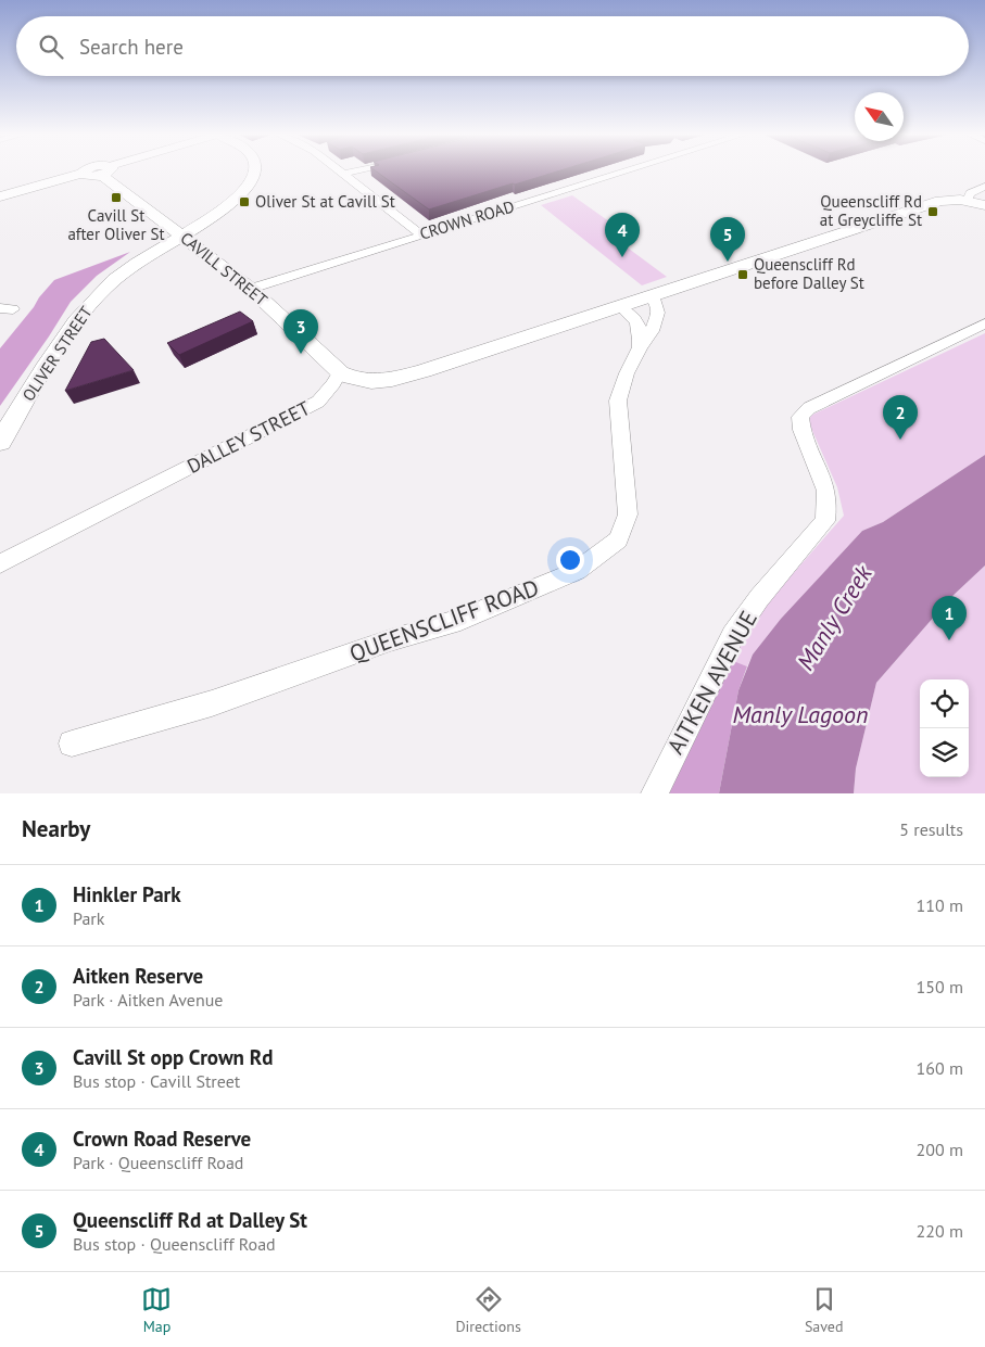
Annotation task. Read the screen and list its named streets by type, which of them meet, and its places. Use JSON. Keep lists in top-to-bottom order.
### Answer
{
  "streets": {
    "main road": ["CAVILL STREET", "OLIVER STREET"],
    "street": [
      "CROWN ROAD",
      "DALLEY STREET",
      "QUEENSCLIFF ROAD",
      "AITKEN AVENUE"
    ]
  },
  "crossings": [
    ["CROWN ROAD", "CAVILL STREET"],
    ["CAVILL STREET", "OLIVER STREET"],
    ["CAVILL STREET", "DALLEY STREET"]
  ],
  "water": ["Manly Creek", "Manly Lagoon"],
  "places": {
    "transit": [
      "Cavill St after Oliver St",
      "Oliver St at Cavill St",
      "Queenscliff Rd at Greycliffe St",
      "Queenscliff Rd before Dalley St"
    ]
  },
  "north": "top left",
  "page": {
    "search": "Search here",
    "pins": [
      "4",
      "5",
      "3",
      "2",
      "1"
    ],
    "heading": ["Nearby", "5 results"],
    "list": [
      {
        "mark": "1",
        "name": "Hinkler Park",
        "note": "Park",
        "value": "110 m"
      },
      {
        "mark": "2",
        "name": "Aitken Reserve",
        "note": "Park · Aitken Avenue",
        "value": "150 m"
      },
      {
        "mark": "3",
        "name": "Cavill St opp Crown Rd",
        "note": "Bus stop · Cavill Street",
        "value": "160 m"
      },
      {
        "mark": "4",
        "name": "Crown Road Reserve",
        "note": "Park · Queenscliff Road",
        "value": "200 m"
      },
      {
        "mark": "5",
        "name": "Queenscliff Rd at Dalley St",
        "note": "Bus stop · Queenscliff Road",
        "value": "220 m"
      }
    ],
    "nav": ["Map", "Directions", "Saved"]
  }
}
